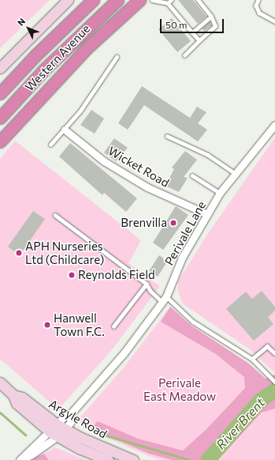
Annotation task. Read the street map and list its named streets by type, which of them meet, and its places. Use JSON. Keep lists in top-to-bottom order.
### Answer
{
  "streets": {
    "highway": ["Western Avenue"],
    "main road": ["Argyle Road"],
    "street": ["Wicket Road", "Perivale Lane"]
  },
  "crossings": [
    ["Wicket Road", "Perivale Lane"],
    ["Perivale Lane", "Argyle Road"]
  ],
  "water": ["River Brent"],
  "parks": ["Perivale East Meadow"],
  "places": [
    "Brenvilla",
    "APH Nurseries Ltd (Childcare)",
    "Reynolds Field",
    "Hanwell Town F.C."
  ],
  "scale_bar": "50 m",
  "north": "top left"
}
